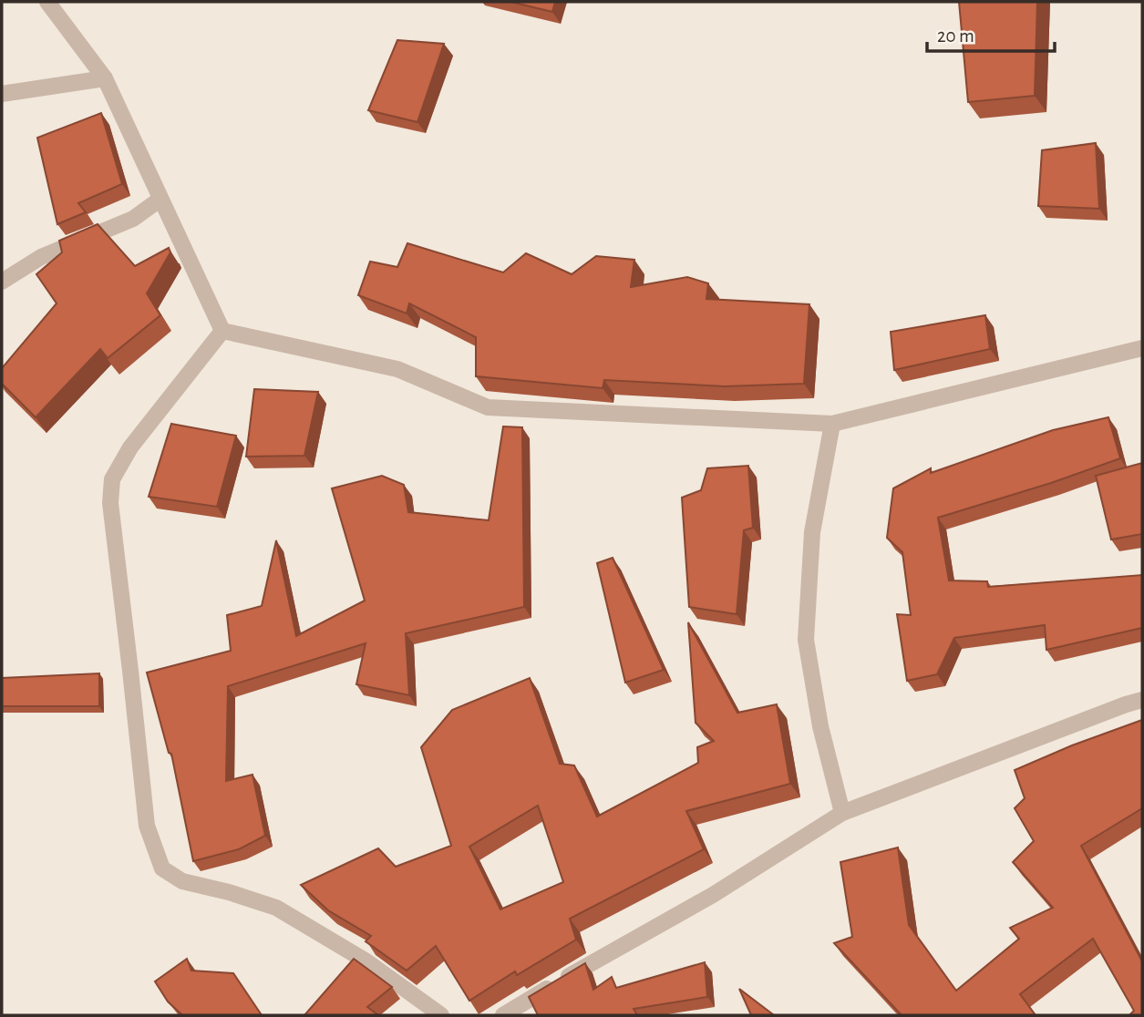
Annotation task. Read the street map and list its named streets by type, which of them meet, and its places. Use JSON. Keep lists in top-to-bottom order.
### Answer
{
  "scale_bar": "20 m"
}
